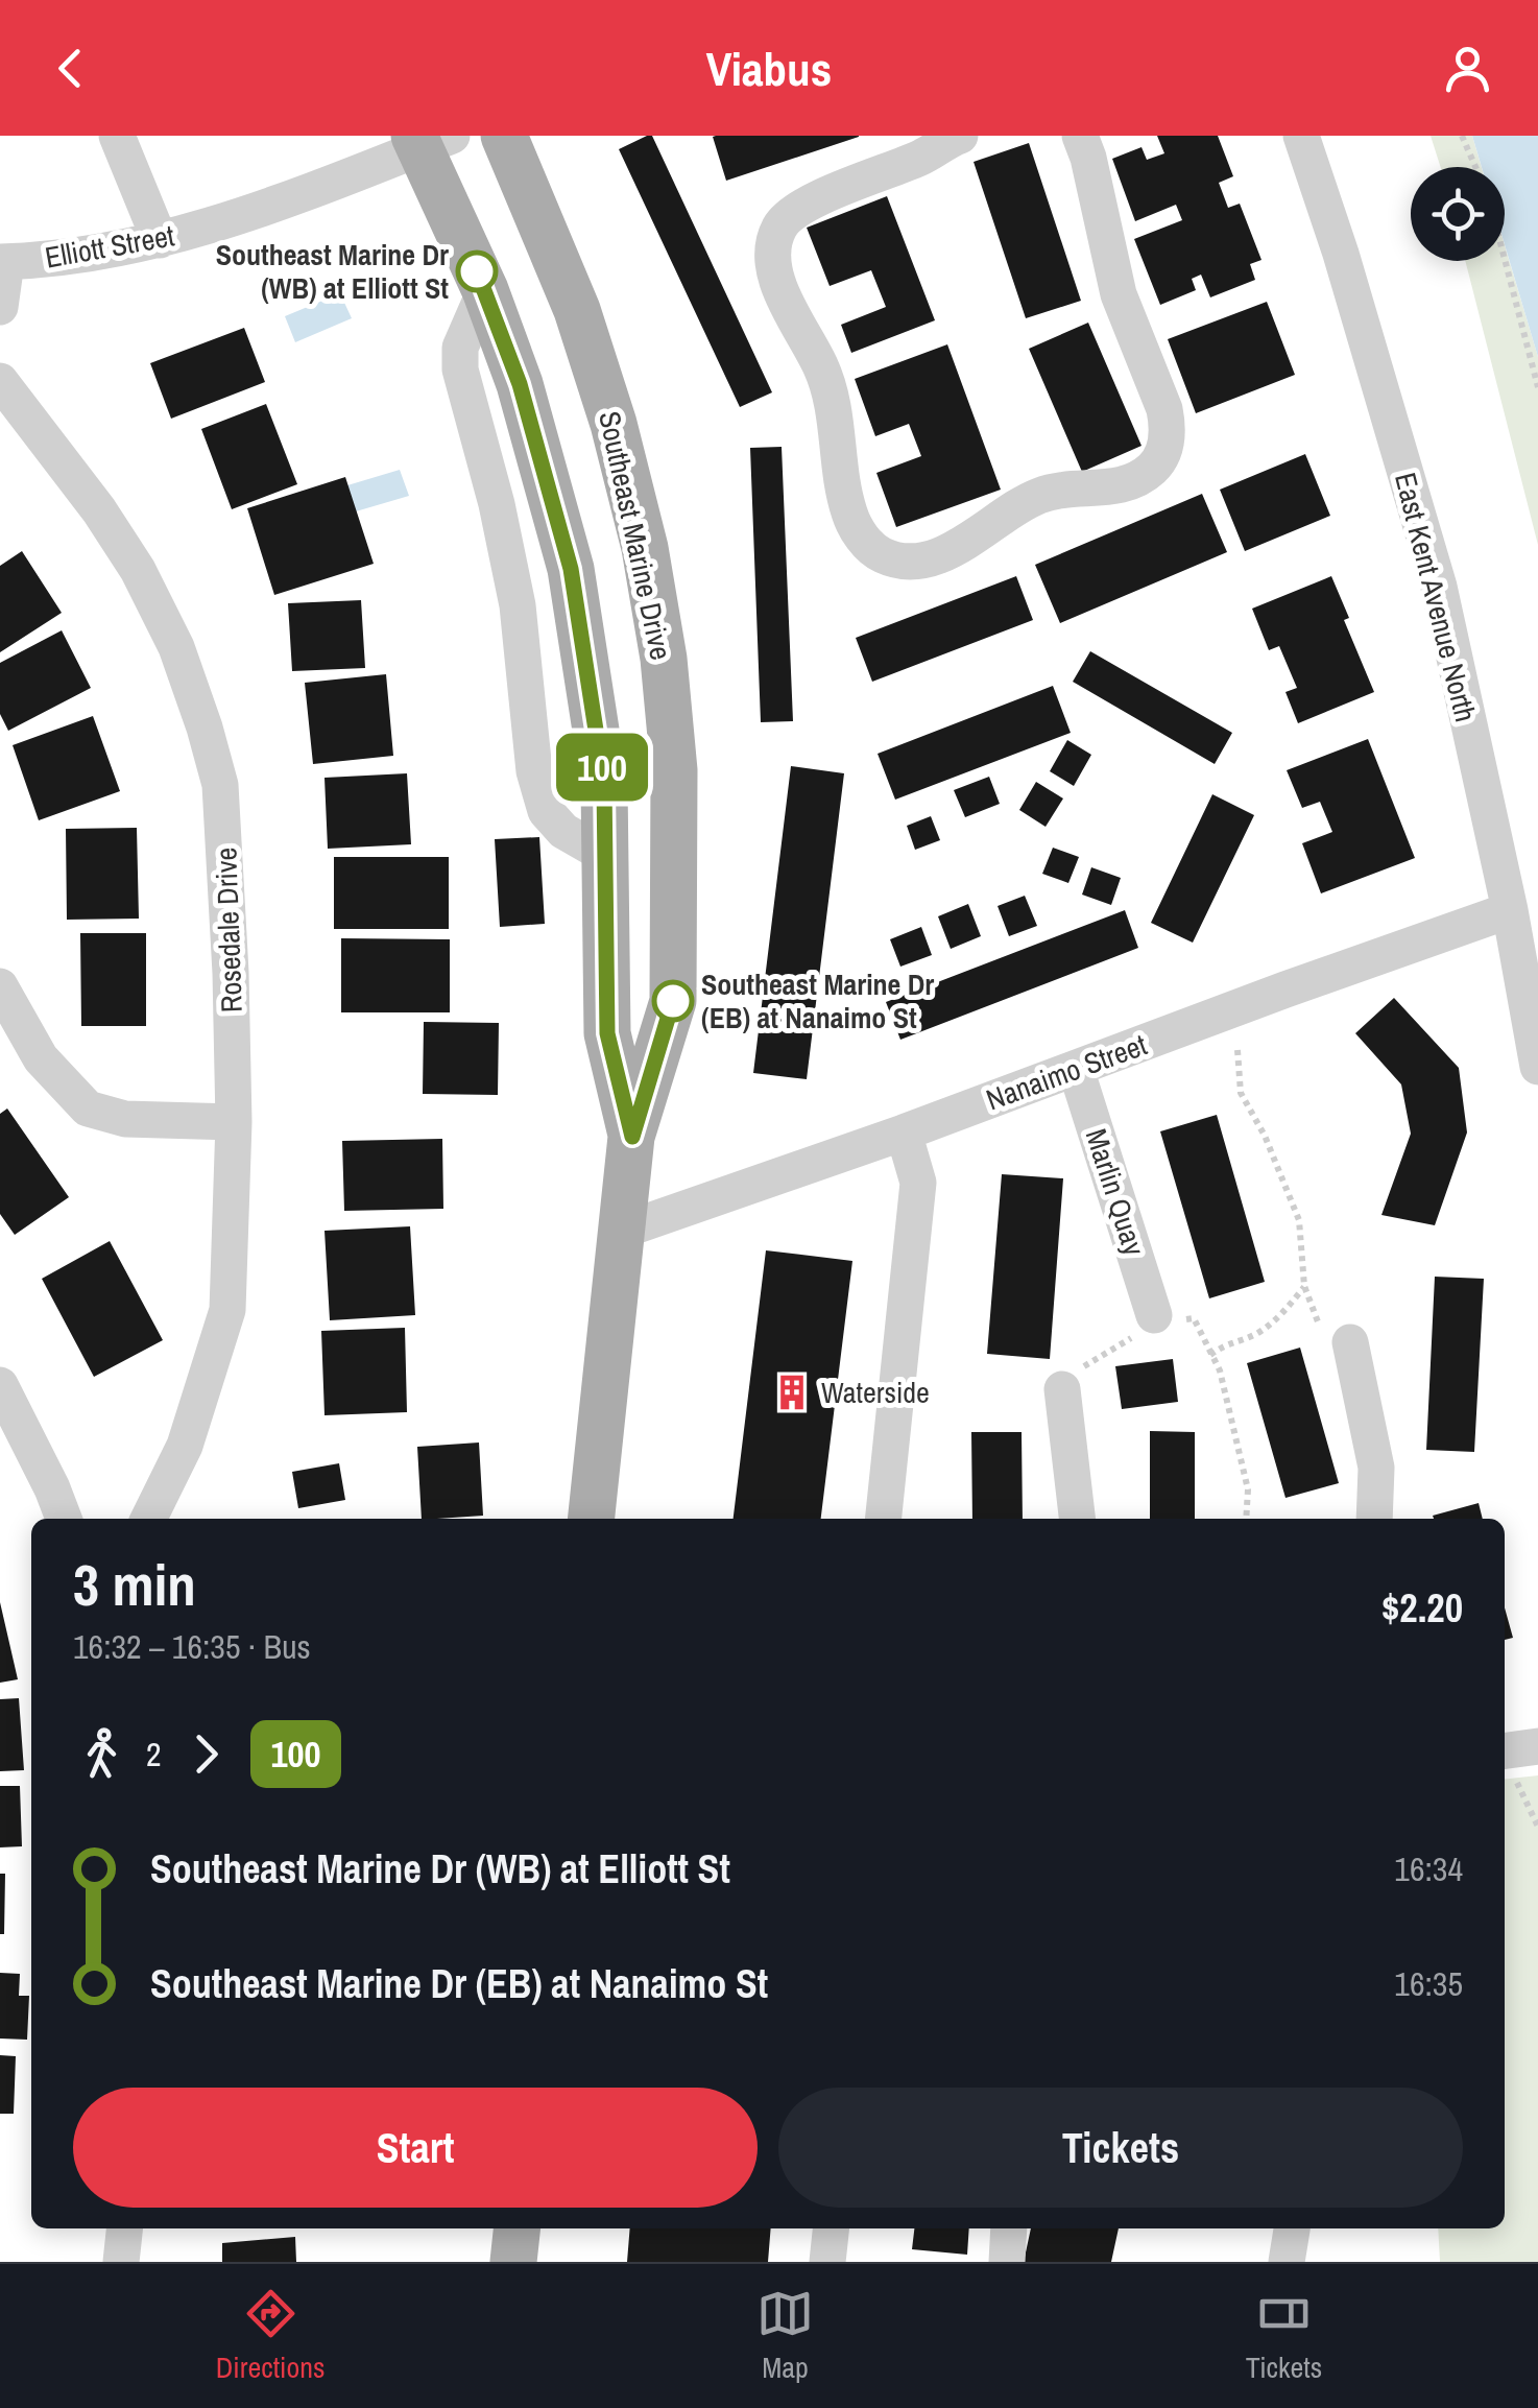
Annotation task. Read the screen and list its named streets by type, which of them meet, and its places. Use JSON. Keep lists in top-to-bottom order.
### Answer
{
  "streets": {
    "main road": ["Southeast Marine Drive"],
    "street": [
      "Elliott Street",
      "East Kent Avenue North",
      "Rosedale Drive",
      "Nanaimo Street",
      "Marlin Quay"
    ]
  },
  "crossings": [
    ["Elliott Street", "Southeast Marine Drive"],
    ["Southeast Marine Drive", "Nanaimo Street"],
    ["East Kent Avenue North", "Nanaimo Street"],
    ["Nanaimo Street", "Marlin Quay"]
  ],
  "places": {
    "other": ["Southeast Marine Dr (WB) at Elliott St", "Southeast Marine Dr (EB) at Nanaimo St"],
    "building": ["Waterside"]
  },
  "lines": ["bus line 100"],
  "page": {
    "header": "Viabus",
    "on_map": "100",
    "heading": ["3 min", "16:32 – 16:35 · Bus", "$2.20"],
    "legs": ["2", "100"],
    "list": [
      {
        "name": "Southeast Marine Dr (WB) at Elliott St",
        "value": "16:34"
      },
      {
        "name": "Southeast Marine Dr (EB) at Nanaimo St",
        "value": "16:35"
      }
    ],
    "buttons": ["Start", "Tickets"],
    "tabs": ["Directions", "Map", "Tickets"]
  }
}
